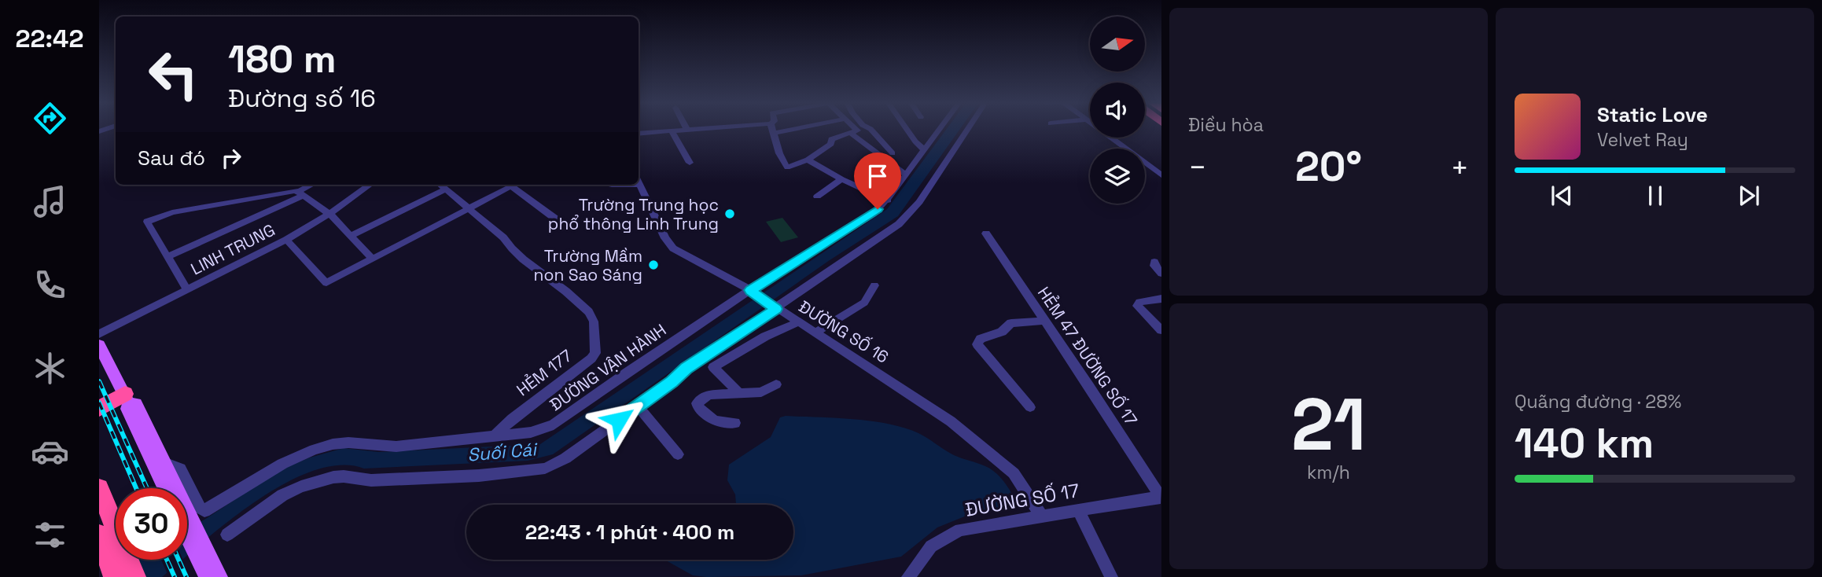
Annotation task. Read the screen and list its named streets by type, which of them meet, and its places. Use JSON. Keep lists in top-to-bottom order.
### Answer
{
  "streets": {
    "street": [
      "LINH TRUNG",
      "ĐƯỜNG SỐ 16",
      "HẺM 47 ĐƯỜNG SỐ 17",
      "ĐƯỜNG VẬN HÀNH",
      "HẺM 177",
      "ĐƯỜNG SỐ 17"
    ]
  },
  "crossings": [
    ["ĐƯỜNG SỐ 16", "ĐƯỜNG VẬN HÀNH"],
    ["ĐƯỜNG SỐ 16", "ĐƯỜNG SỐ 17"],
    ["HẺM 47 ĐƯỜNG SỐ 17", "ĐƯỜNG SỐ 17"],
    ["ĐƯỜNG VẬN HÀNH", "HẺM 177"]
  ],
  "water": ["Suối Cái"],
  "places": ["Trường Trung học phổ thông Linh Trung", "Trường Mầm non Sao Sáng"],
  "north": "right",
  "page": {
    "tabs": "22:42",
    "tile": [
      "Điều hòa",
      ["21", "km/h"],
      ["Quãng đường · 28%", "140 km"]
    ],
    "turn": ["180 m", "Đường số 16"],
    "song": ["Static Love", "Velvet Ray"],
    "then": "Sau đó",
    "heat": ["−", "20°", "+"],
    "limit": "30",
    "trip": "22:43 · 1 phút · 400 m"
  }
}
